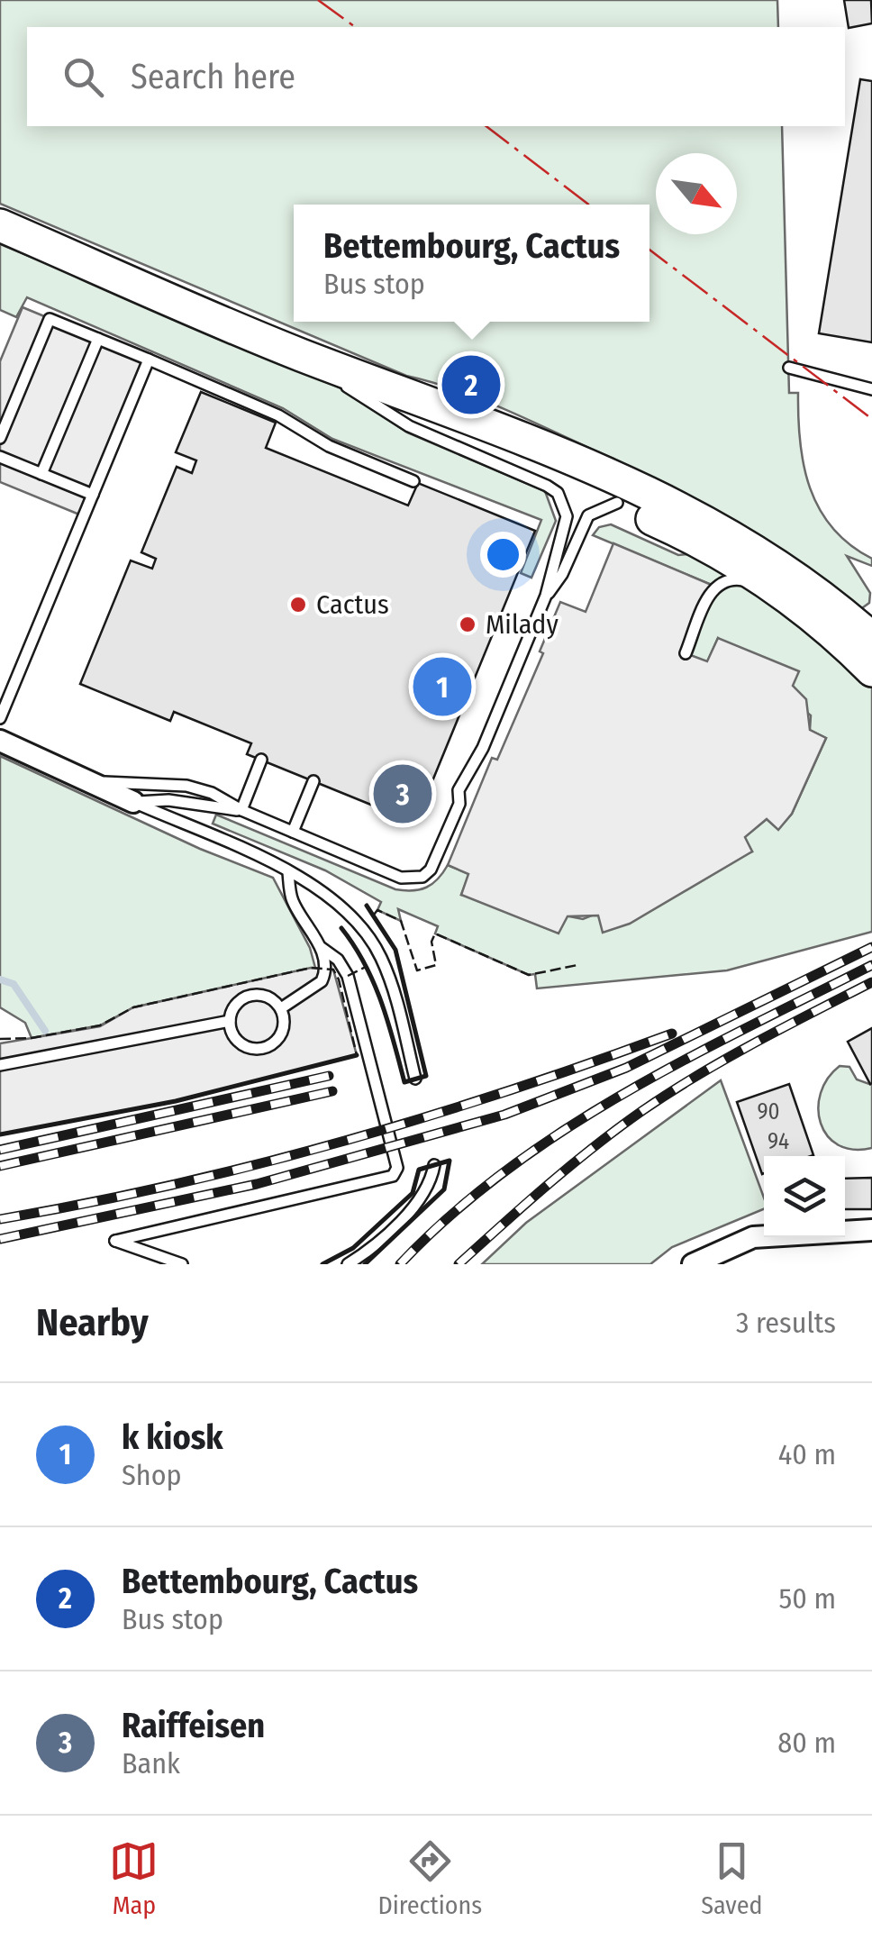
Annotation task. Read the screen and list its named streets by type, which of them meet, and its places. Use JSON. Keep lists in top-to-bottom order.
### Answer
{
  "places": ["Cactus", "Milady"],
  "house_numbers": ["90", "94"],
  "north": "bottom right",
  "page": {
    "search": "Search here",
    "popup": ["Bettembourg, Cactus", "Bus stop"],
    "pins": ["2", "1", "3"],
    "heading": ["Nearby", "3 results"],
    "list": [
      {
        "mark": "1",
        "name": "k kiosk",
        "note": "Shop",
        "value": "40 m"
      },
      {
        "mark": "2",
        "name": "Bettembourg, Cactus",
        "note": "Bus stop",
        "value": "50 m"
      },
      {
        "mark": "3",
        "name": "Raiffeisen",
        "note": "Bank",
        "value": "80 m"
      }
    ],
    "nav": ["Map", "Directions", "Saved"]
  }
}
